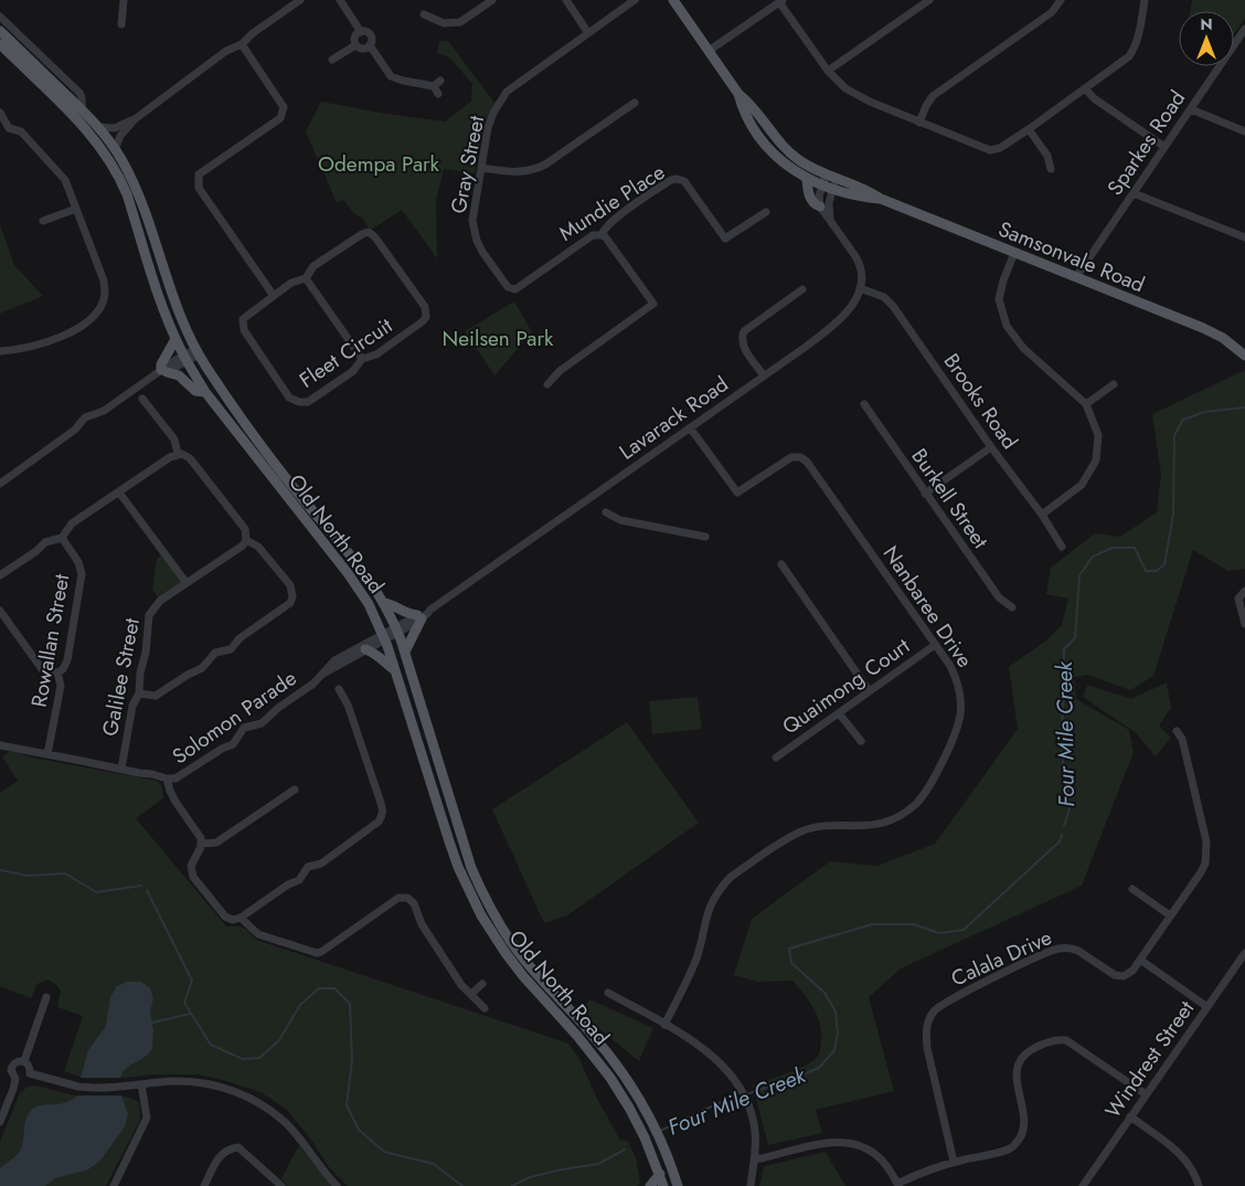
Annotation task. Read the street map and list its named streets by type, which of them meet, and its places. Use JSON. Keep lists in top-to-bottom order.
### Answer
{
  "streets": {
    "main road": ["Samsonvale Road", "Old North Road"],
    "street": [
      "Sparkes Road",
      "Gray Street",
      "Mundie Place",
      "Fleet Circuit",
      "Brooks Road",
      "Lavarack Road",
      "Burkell Street",
      "Nanbaree Drive",
      "Rowallan Street",
      "Galilee Street",
      "Quaimong Court",
      "Solomon Parade",
      "Calala Drive",
      "Windrest Street"
    ]
  },
  "crossings": [
    ["Sparkes Road", "Samsonvale Road"],
    ["Gray Street", "Mundie Place"],
    ["Brooks Road", "Lavarack Road"],
    ["Lavarack Road", "Old North Road"],
    ["Lavarack Road", "Nanbaree Drive"],
    ["Lavarack Road", "Solomon Parade"],
    ["Old North Road", "Solomon Parade"],
    ["Nanbaree Drive", "Quaimong Court"],
    ["Rowallan Street", "Solomon Parade"],
    ["Galilee Street", "Solomon Parade"]
  ],
  "water": ["Four Mile Creek"],
  "parks": ["Odempa Park", "Neilsen Park"],
  "north": "top"
}
